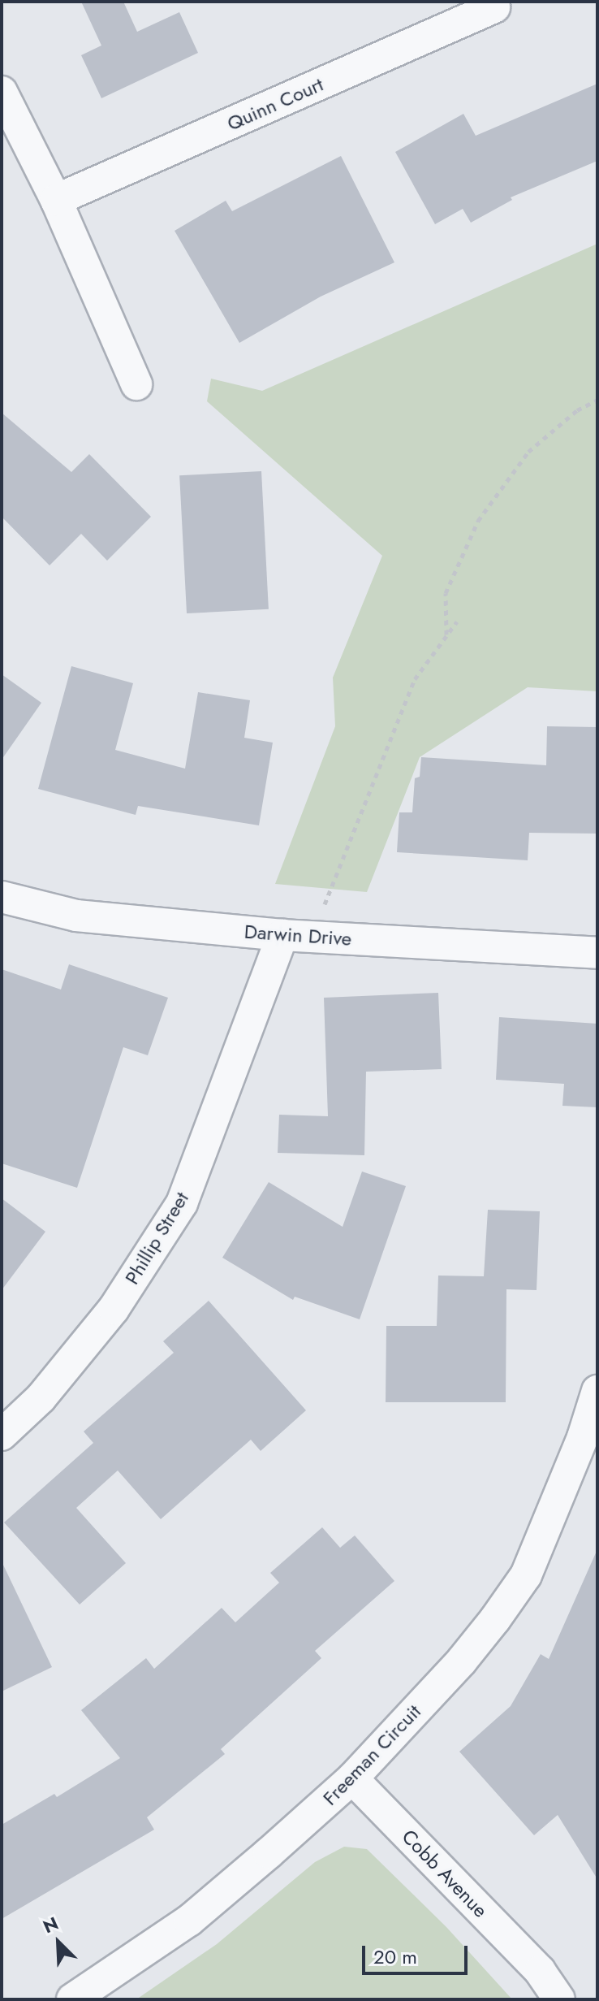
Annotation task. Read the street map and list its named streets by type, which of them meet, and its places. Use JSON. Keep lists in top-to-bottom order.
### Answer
{
  "streets": {
    "street": [
      "Quinn Court",
      "Darwin Drive",
      "Phillip Street",
      "Freeman Circuit",
      "Cobb Avenue"
    ]
  },
  "crossings": [
    ["Darwin Drive", "Phillip Street"],
    ["Freeman Circuit", "Cobb Avenue"]
  ],
  "scale_bar": "20 m",
  "north": "top left"
}
